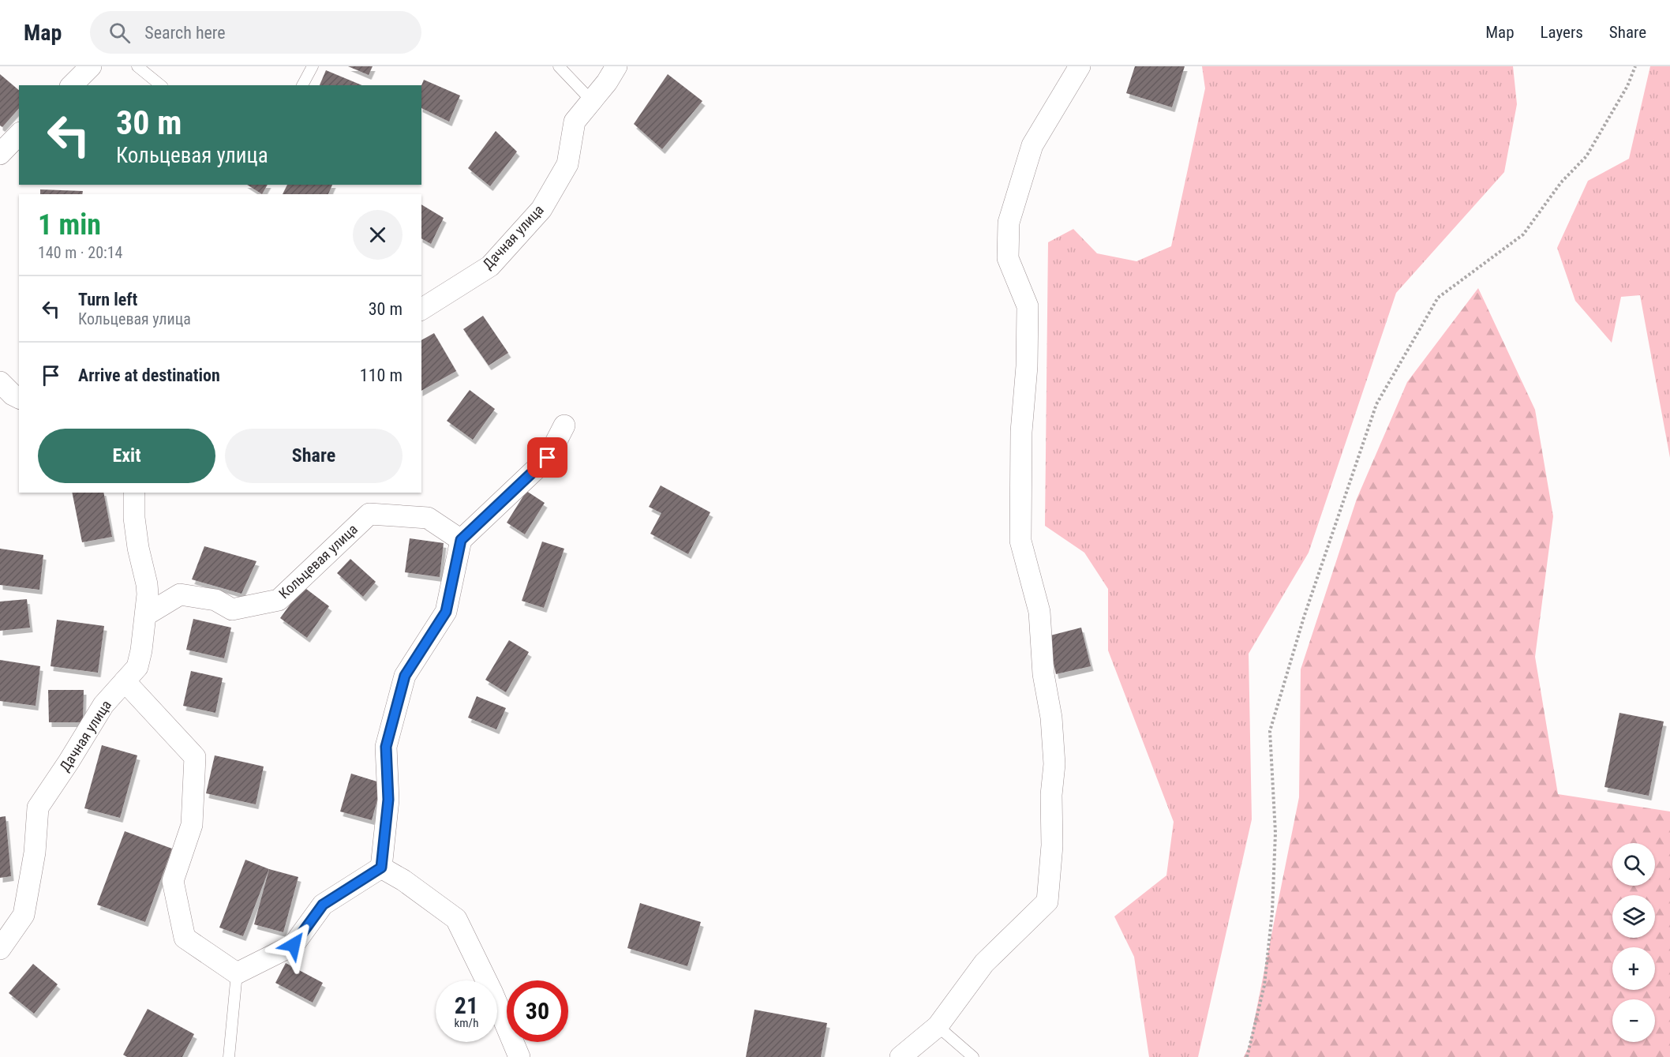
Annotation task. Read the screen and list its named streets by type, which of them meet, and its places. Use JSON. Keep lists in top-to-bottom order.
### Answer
{
  "streets": {
    "street": ["Дачная улица", "Кольцевая улица"]
  },
  "crossings": [
    ["Дачная улица", "Кольцевая улица"]
  ],
  "page": {
    "header": "Map",
    "search": "Search here",
    "nav": ["Map", "Layers", "Share"],
    "turn": ["30 m", "Кольцевая улица"],
    "heading": ["1 min", "140 m · 20:14"],
    "list": [
      {
        "name": "Turn left",
        "note": "Кольцевая улица",
        "value": "30 m"
      },
      {
        "name": "Arrive at destination",
        "value": "110 m"
      }
    ],
    "buttons": ["Exit", "Share"],
    "map_buttons": ["+", "−"],
    "speed": "21 km/h",
    "limit": "30"
  }
}
